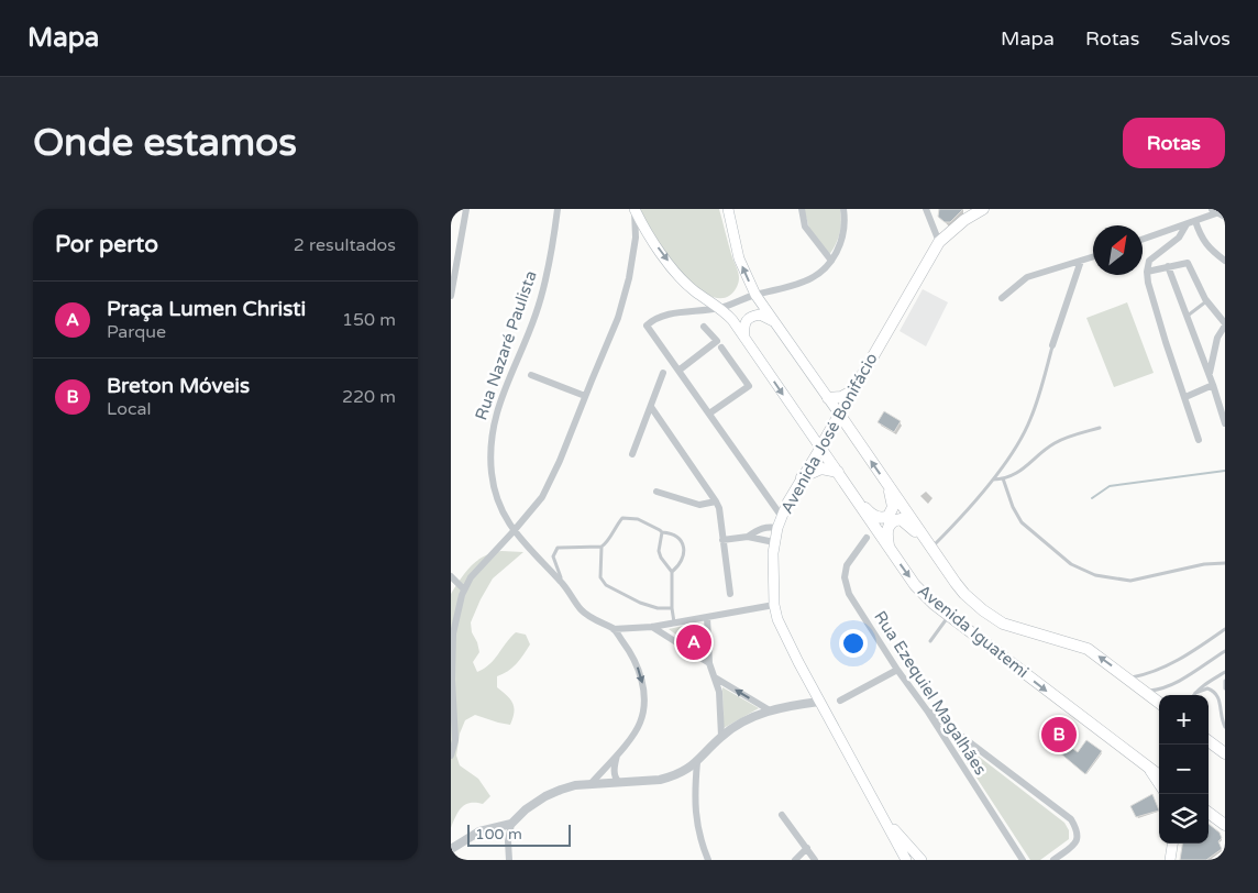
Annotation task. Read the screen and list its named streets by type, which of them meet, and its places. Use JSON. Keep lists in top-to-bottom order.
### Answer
{
  "streets": {
    "main road": ["Avenida José Bonifácio", "Avenida Iguatemi"],
    "street": ["Rua Nazaré Paulista", "Rua Ezequiel Magalhães"]
  },
  "crossings": [
    ["Avenida José Bonifácio", "Avenida Iguatemi"]
  ],
  "scale_bar": "100 m",
  "north": "top right",
  "page": {
    "header": "Mapa",
    "nav": ["Mapa", "Rotas", "Salvos"],
    "buttons": "Rotas",
    "title": "Onde estamos",
    "heading": ["Por perto", "2 resultados"],
    "list": [
      {
        "mark": "A",
        "name": "Praça Lumen Christi",
        "note": "Parque",
        "value": "150 m"
      },
      {
        "mark": "B",
        "name": "Breton Móveis",
        "note": "Local",
        "value": "220 m"
      }
    ],
    "pins": ["A", "B"],
    "map_buttons": ["+", "−"],
    "scale": "100 m"
  }
}
